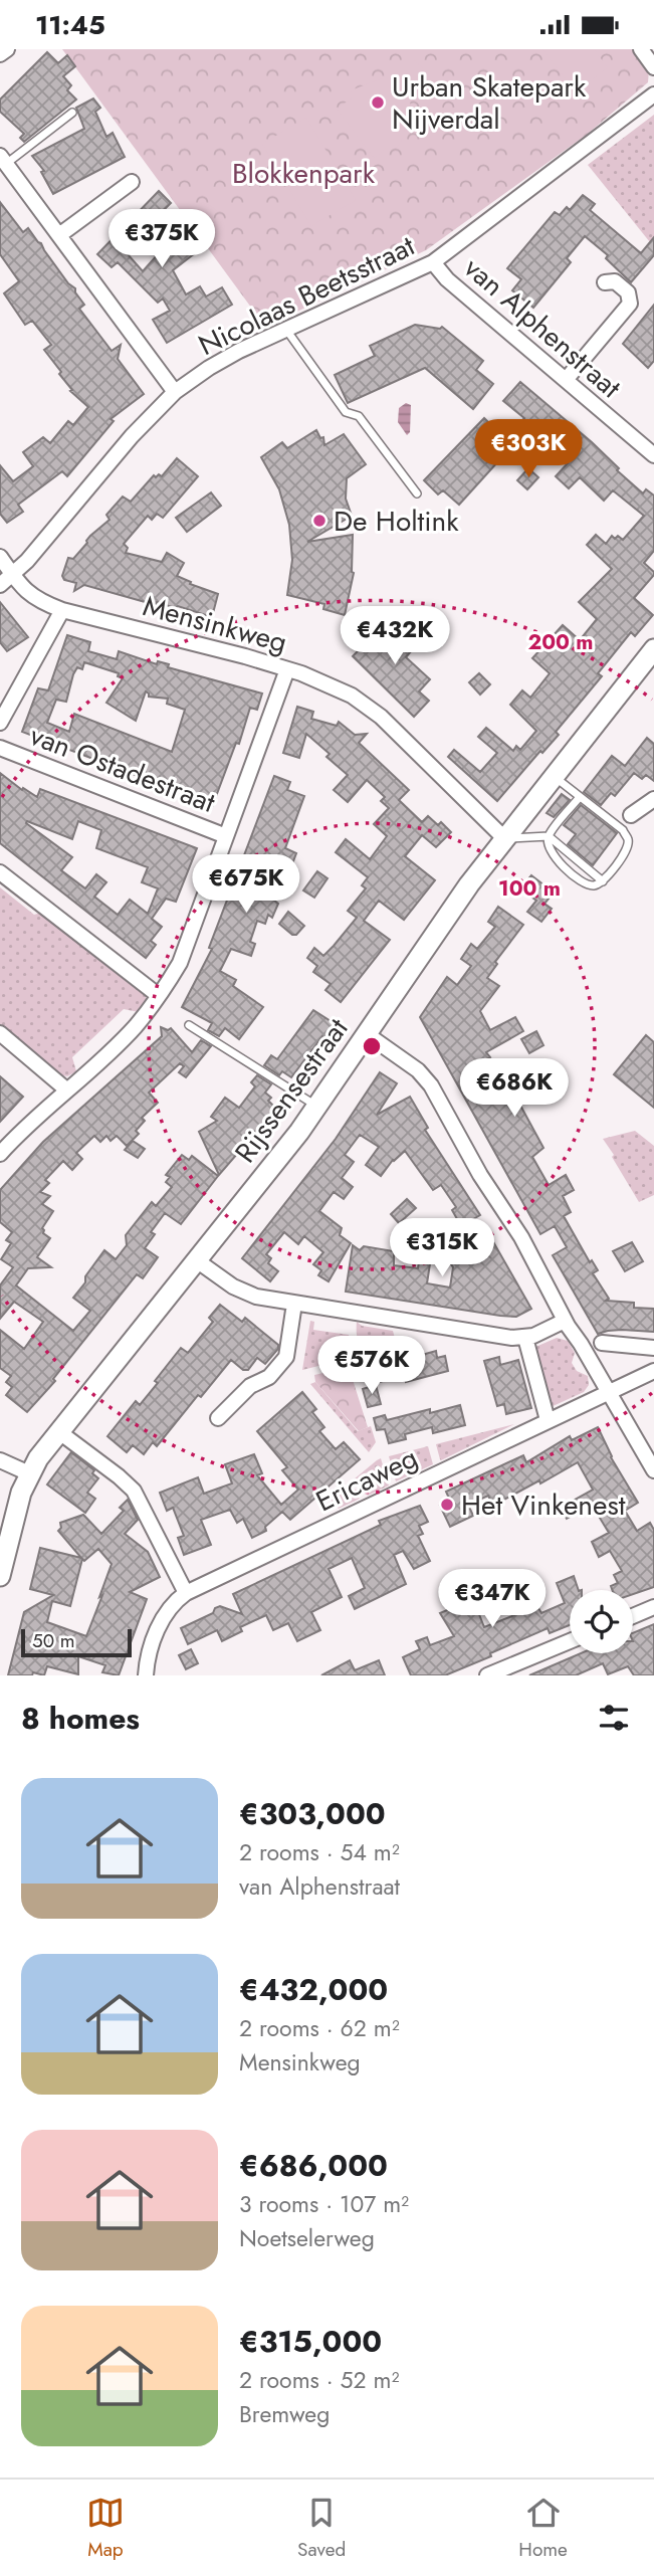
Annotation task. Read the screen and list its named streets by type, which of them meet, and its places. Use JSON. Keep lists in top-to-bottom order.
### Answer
{
  "streets": {
    "main road": ["Rijssensestraat"],
    "street": [
      "Nicolaas Beetsstraat",
      "van Alphenstraat",
      "Mensinkweg",
      "van Ostadestraat",
      "Ericaweg"
    ]
  },
  "crossings": [
    ["Nicolaas Beetsstraat", "van Alphenstraat"],
    ["Nicolaas Beetsstraat", "Mensinkweg"],
    ["Mensinkweg", "Rijssensestraat"]
  ],
  "parks": ["Blokkenpark"],
  "places": ["Urban Skatepark Nijverdal", "De Holtink", "Het Vinkenest"],
  "scale_bar": "50 m",
  "page": {
    "status": "11:45",
    "price": [
      "€375K",
      "€303K",
      "€432K",
      "€675K",
      "€686K",
      "€315K",
      "€576K",
      "€347K"
    ],
    "scale": "50 m",
    "heading": "8 homes",
    "list": [
      {
        "name": "€303,000",
        "note": "2 rooms · 54 m² · van Alphenstraat"
      },
      {
        "name": "€432,000",
        "note": "2 rooms · 62 m² · Mensinkweg"
      },
      {
        "name": "€686,000",
        "note": "3 rooms · 107 m² · Noetselerweg"
      },
      {
        "name": "€315,000",
        "note": "2 rooms · 52 m² · Bremweg"
      }
    ],
    "tabs": ["Map", "Saved", "Home"]
  },
  "rings": ["200 m", "100 m"]
}
